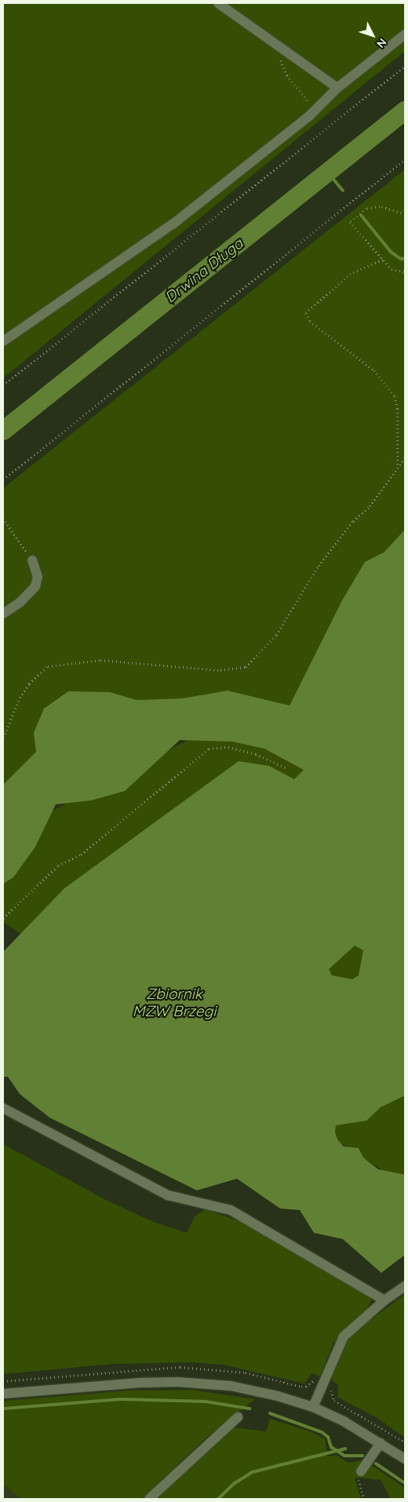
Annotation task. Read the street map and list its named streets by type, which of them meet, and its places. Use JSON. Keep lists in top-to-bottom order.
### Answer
{
  "water": ["Drwina Długa", "Zbiornik MZW Brzegi"],
  "north": "bottom right"
}
